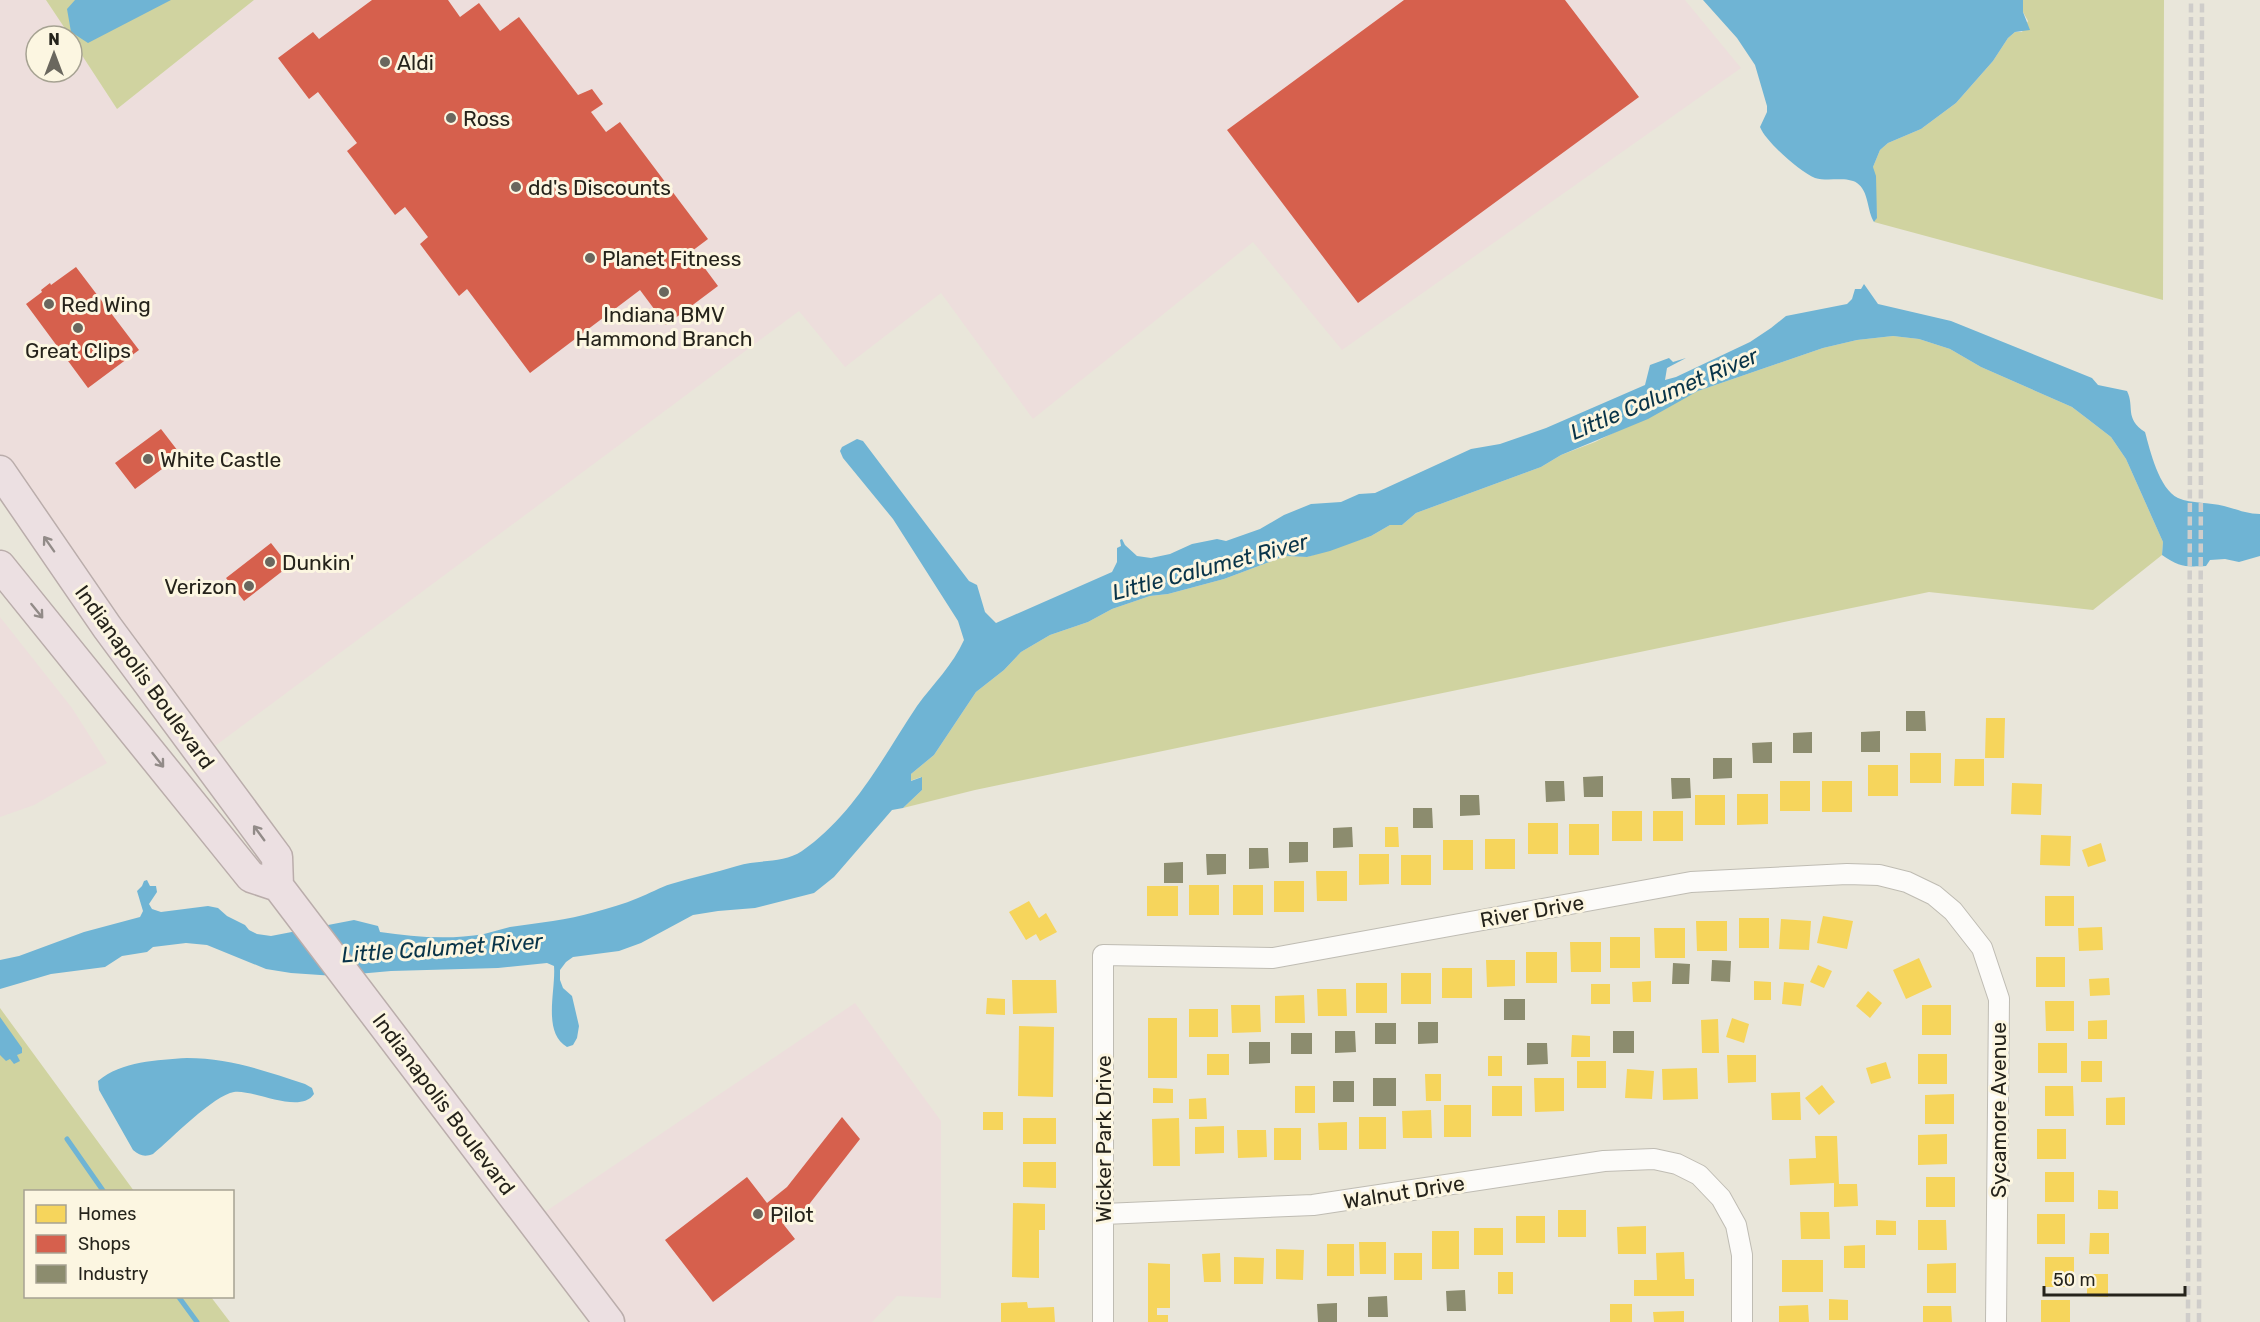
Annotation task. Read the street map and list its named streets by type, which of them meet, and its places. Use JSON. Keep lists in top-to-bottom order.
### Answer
{
  "streets": {
    "highway": ["Indianapolis Boulevard"],
    "street": [
      "River Drive",
      "Sycamore Avenue",
      "Wicker Park Drive",
      "Walnut Drive"
    ]
  },
  "crossings": [
    ["River Drive", "Sycamore Avenue"],
    ["River Drive", "Wicker Park Drive"],
    ["Wicker Park Drive", "Walnut Drive"]
  ],
  "water": ["Little Calumet River"],
  "places": [
    "Aldi",
    "Ross",
    "dd's Discounts",
    "Planet Fitness",
    "Indiana BMV Hammond Branch",
    "Red Wing",
    "Great Clips",
    "White Castle",
    "Dunkin'",
    "Verizon",
    "Pilot"
  ],
  "legend": ["Homes", "Shops", "Industry"],
  "scale_bar": "50 m",
  "north": "top"
}
